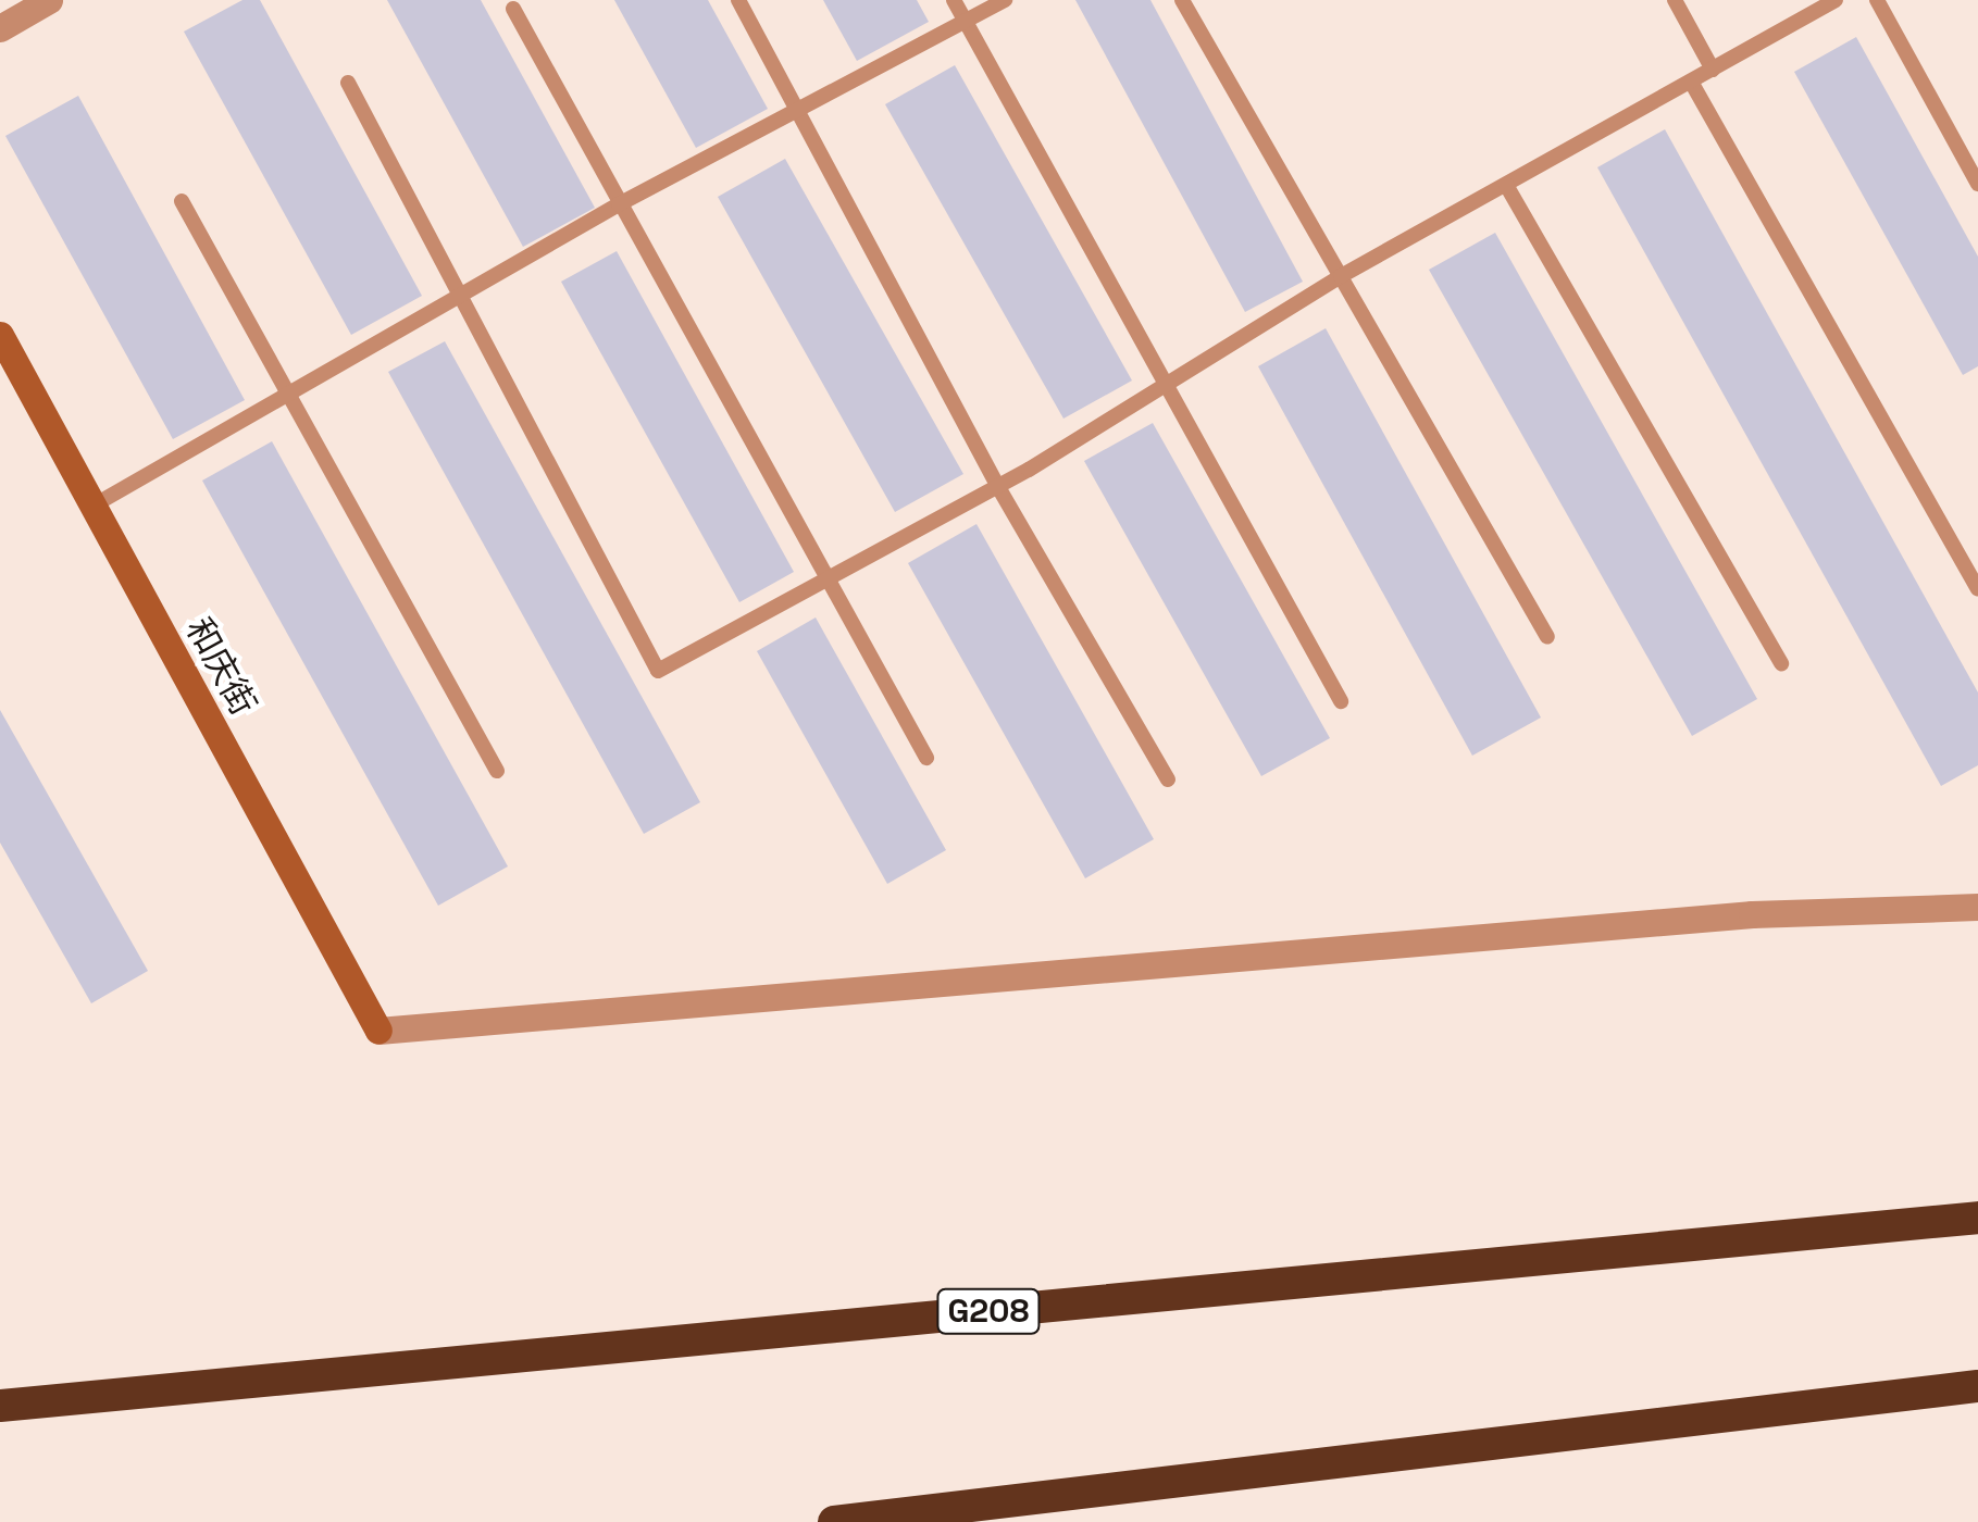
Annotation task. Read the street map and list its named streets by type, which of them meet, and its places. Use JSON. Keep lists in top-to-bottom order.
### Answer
{
  "streets": {
    "highway": ["G208"],
    "street": ["和庆街"]
  }
}
